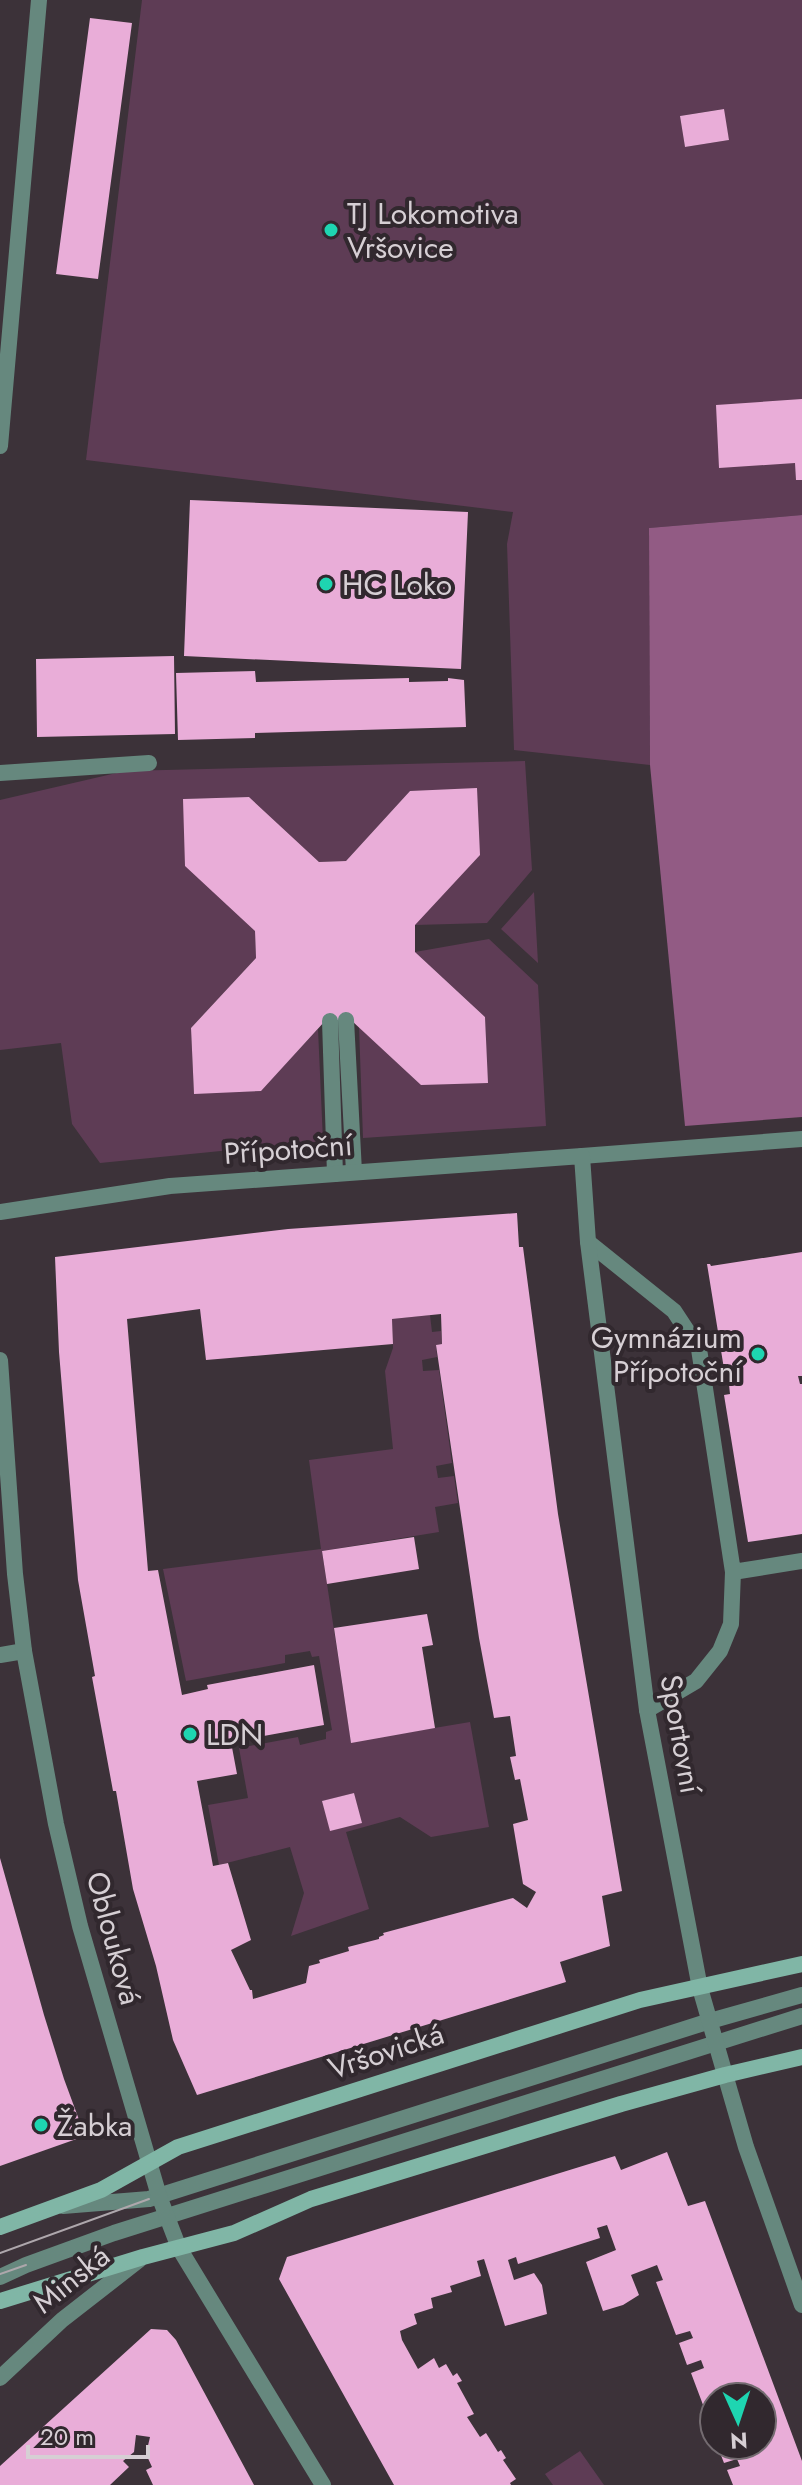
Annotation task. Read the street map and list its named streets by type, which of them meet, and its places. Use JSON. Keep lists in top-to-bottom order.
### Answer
{
  "streets": {
    "main road": ["Vršovická"],
    "street": [
      "Přípotoční",
      "Sportovní",
      "Oblouková",
      "Minská"
    ]
  },
  "crossings": [
    ["Přípotoční", "Sportovní"],
    ["Sportovní", "Vršovická"],
    ["Oblouková", "Vršovická"]
  ],
  "places": [
    "TJ Lokomotiva Vršovice",
    "HC Loko",
    "Gymnázium Přípotoční",
    "LDN",
    "Žabka"
  ],
  "scale_bar": "20 m",
  "north": "bottom"
}
